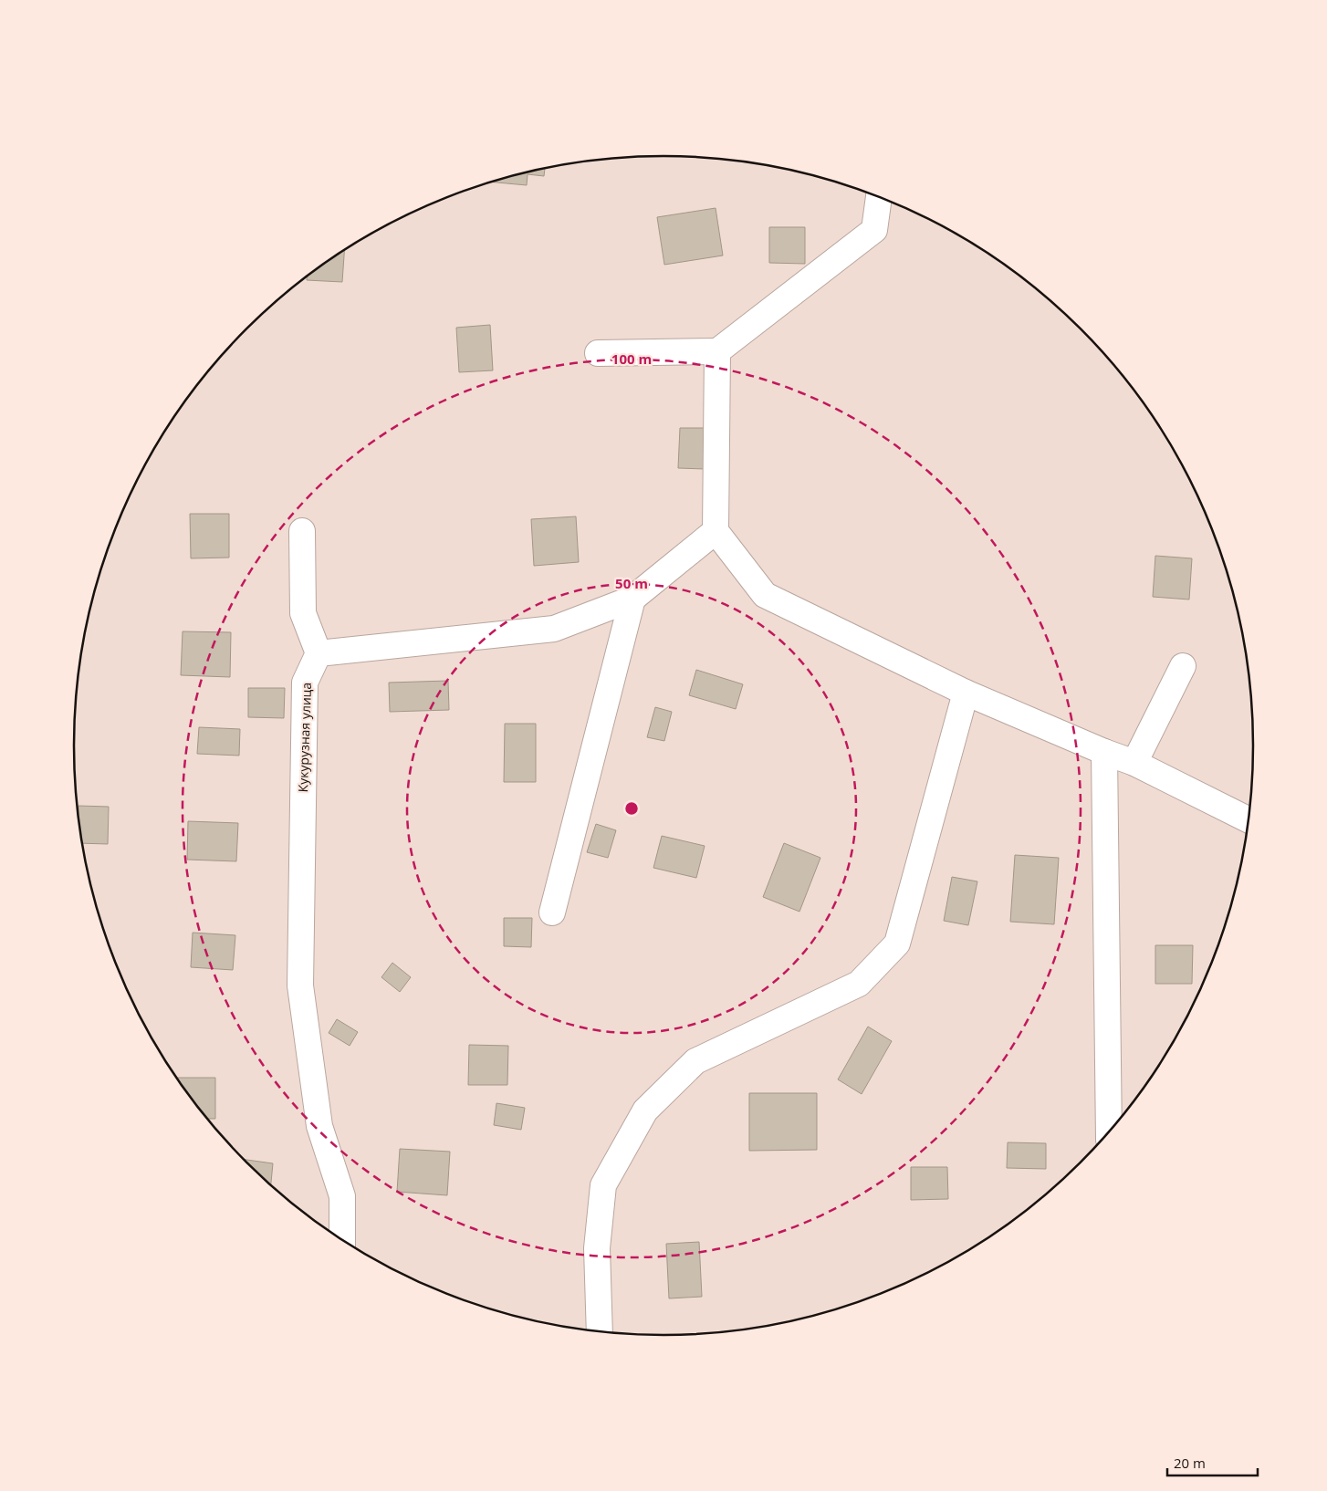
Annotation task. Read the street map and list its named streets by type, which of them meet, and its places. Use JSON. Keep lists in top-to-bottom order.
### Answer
{
  "streets": {
    "street": ["Кукурузная улица"]
  },
  "scale_bar": "20 m",
  "rings": ["100 m", "50 m"]
}
